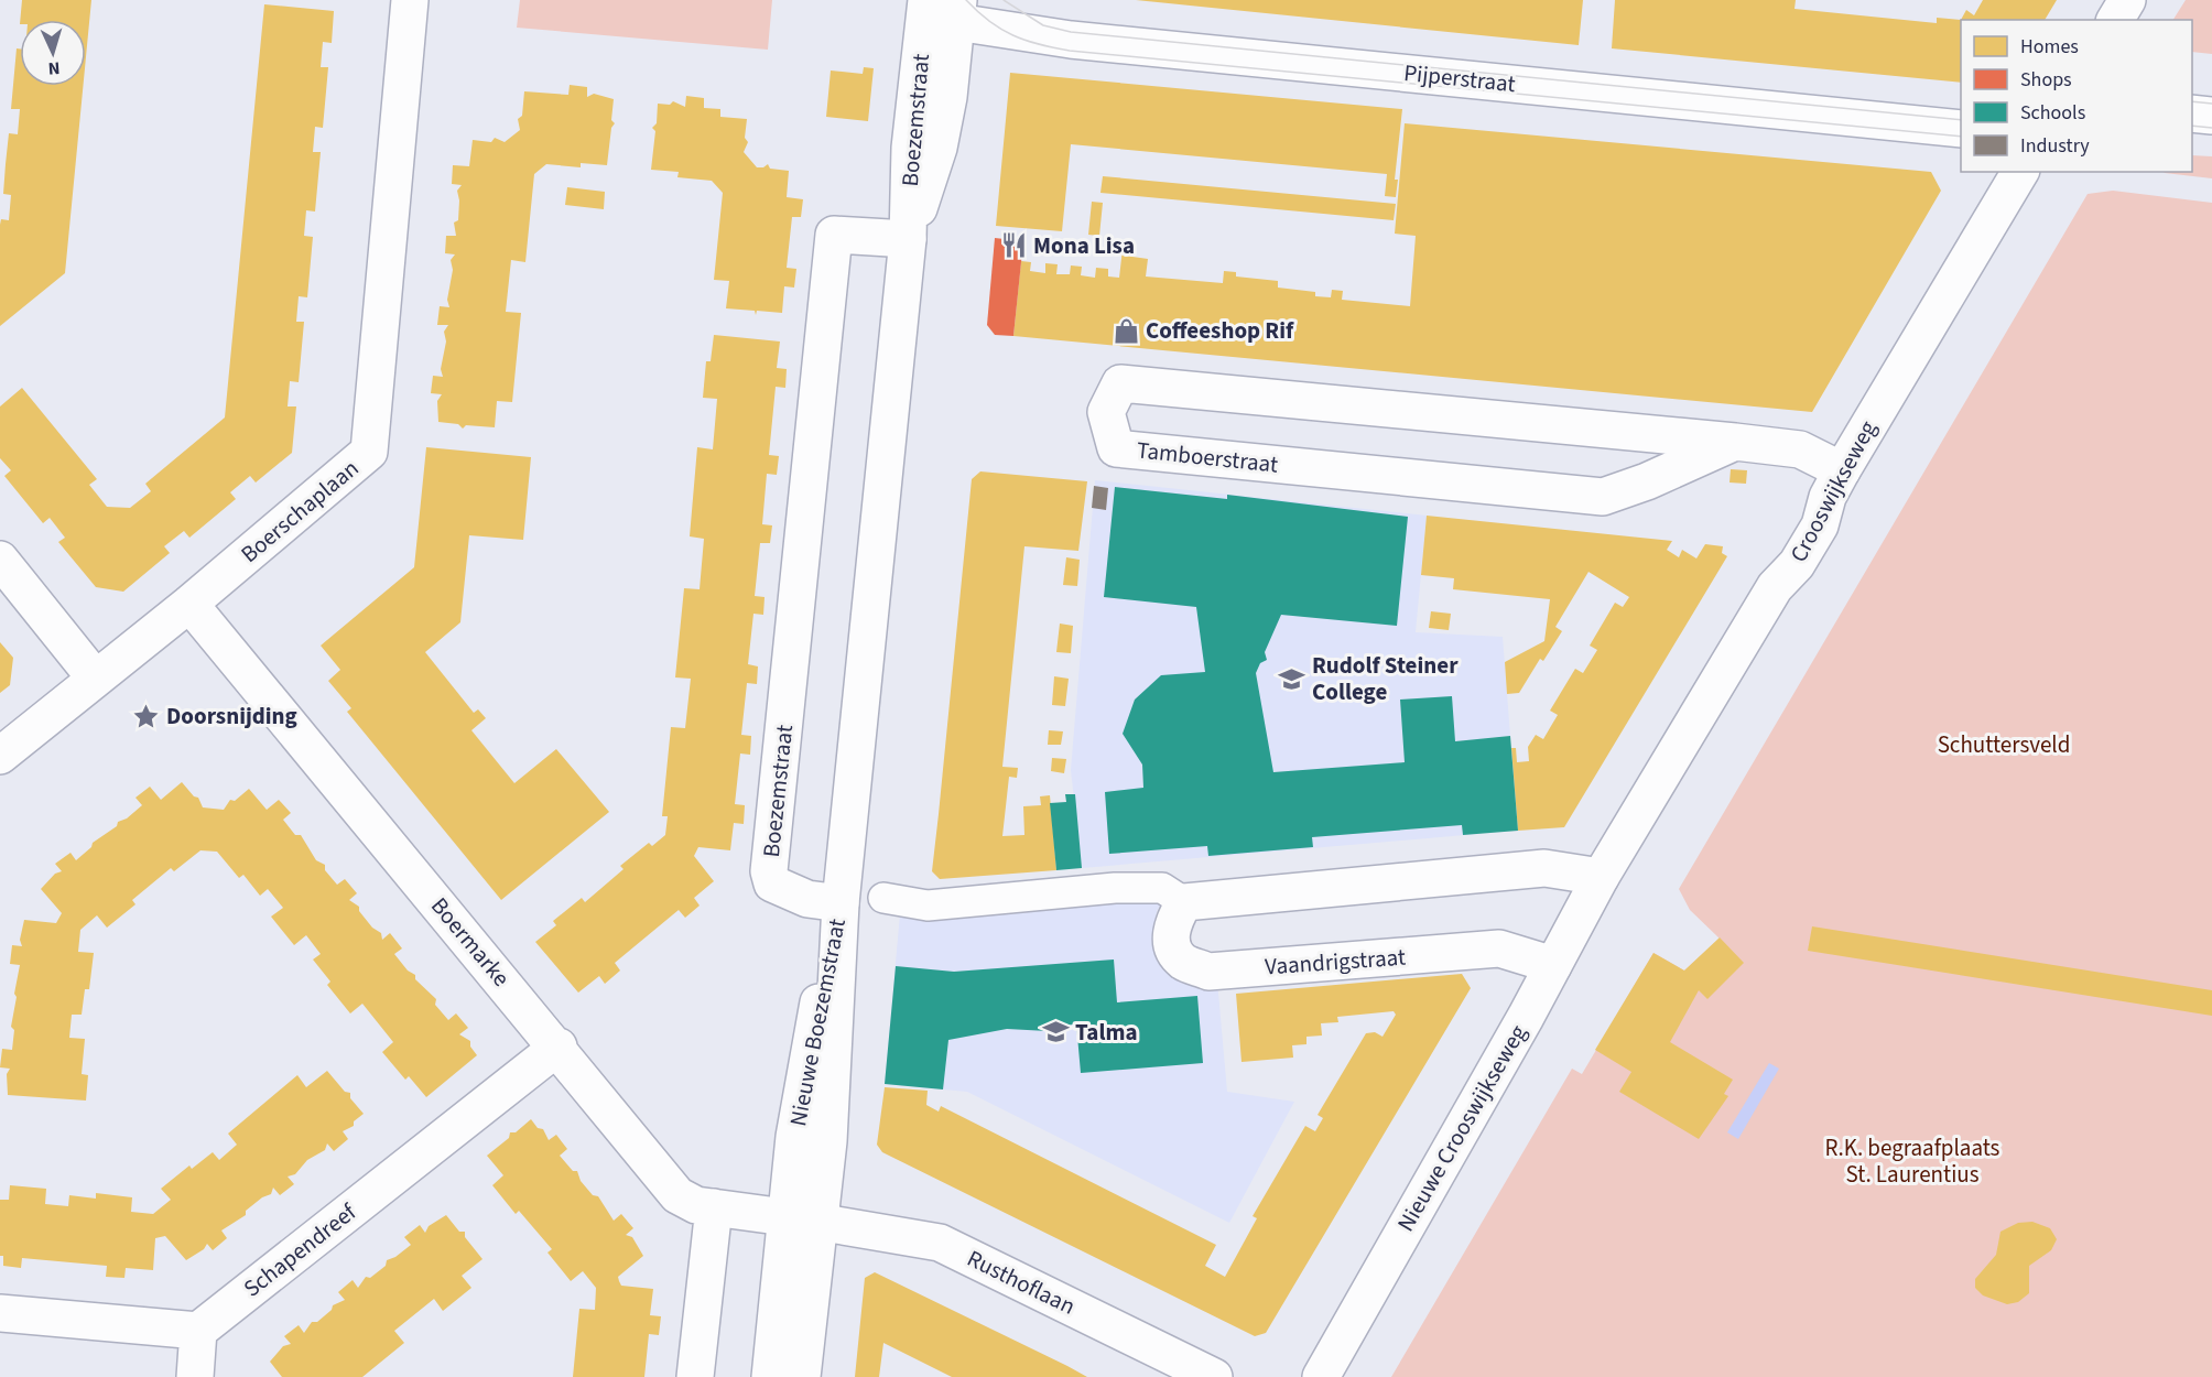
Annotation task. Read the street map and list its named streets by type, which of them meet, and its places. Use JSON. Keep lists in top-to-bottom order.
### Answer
{
  "streets": {
    "street": [
      "Pijperstraat",
      "Boezemstraat",
      "Tamboerstraat",
      "Crooswijkseweg",
      "Boerschaplaan",
      "Boermarke",
      "Vaandrigstraat",
      "Nieuwe Boezemstraat",
      "Nieuwe Crooswijkseweg",
      "Schapendreef",
      "Rusthoflaan"
    ]
  },
  "crossings": [
    ["Pijperstraat", "Boezemstraat"],
    ["Boezemstraat", "Nieuwe Boezemstraat"],
    ["Tamboerstraat", "Crooswijkseweg"],
    ["Crooswijkseweg", "Nieuwe Crooswijkseweg"],
    ["Boerschaplaan", "Boermarke"],
    ["Boermarke", "Nieuwe Boezemstraat"],
    ["Boermarke", "Schapendreef"],
    ["Boermarke", "Rusthoflaan"],
    ["Vaandrigstraat", "Nieuwe Crooswijkseweg"],
    ["Nieuwe Boezemstraat", "Rusthoflaan"]
  ],
  "parks": ["Schuttersveld", "R.K. begraafplaats St. Laurentius"],
  "places": {
    "restaurant": ["Mona Lisa"],
    "shop": ["Coffeeshop Rif"],
    "school or university": ["Rudolf Steiner College", "Talma"],
    "place": ["Doorsnijding"]
  },
  "legend": [
    "Homes",
    "Shops",
    "Schools",
    "Industry"
  ],
  "north": "bottom"
}
